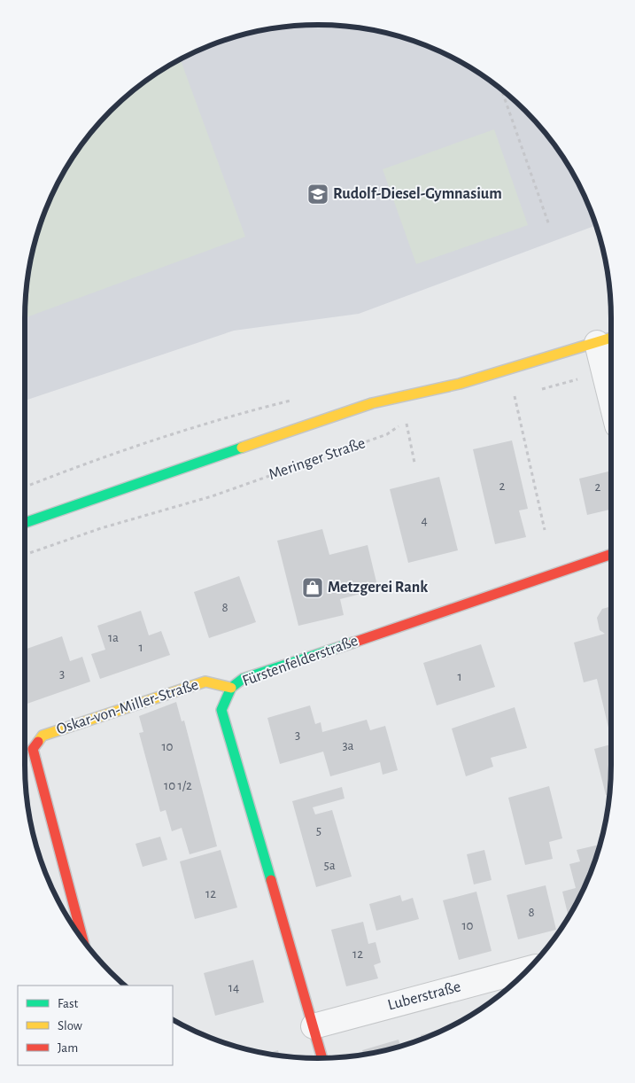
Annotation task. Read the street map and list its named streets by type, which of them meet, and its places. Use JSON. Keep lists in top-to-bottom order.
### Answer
{
  "streets": {
    "street": ["Fürstenfelderstraße", "Oskar-von-Miller-Straße", "Luberstraße"],
    "path": ["Meringer Straße"]
  },
  "crossings": [
    ["Fürstenfelderstraße", "Oskar-von-Miller-Straße"],
    ["Fürstenfelderstraße", "Luberstraße"]
  ],
  "places": {
    "school or university": ["Rudolf-Diesel-Gymnasium"],
    "shop": ["Metzgerei Rank"]
  },
  "house_numbers": [
    "2",
    "2",
    "4",
    "8",
    "1a",
    "1",
    "3",
    "1",
    "3",
    "3a",
    "10",
    "10 1/2",
    "5",
    "5a",
    "12",
    "8",
    "10",
    "12",
    "14"
  ],
  "legend": ["Fast", "Slow", "Jam"]
}
